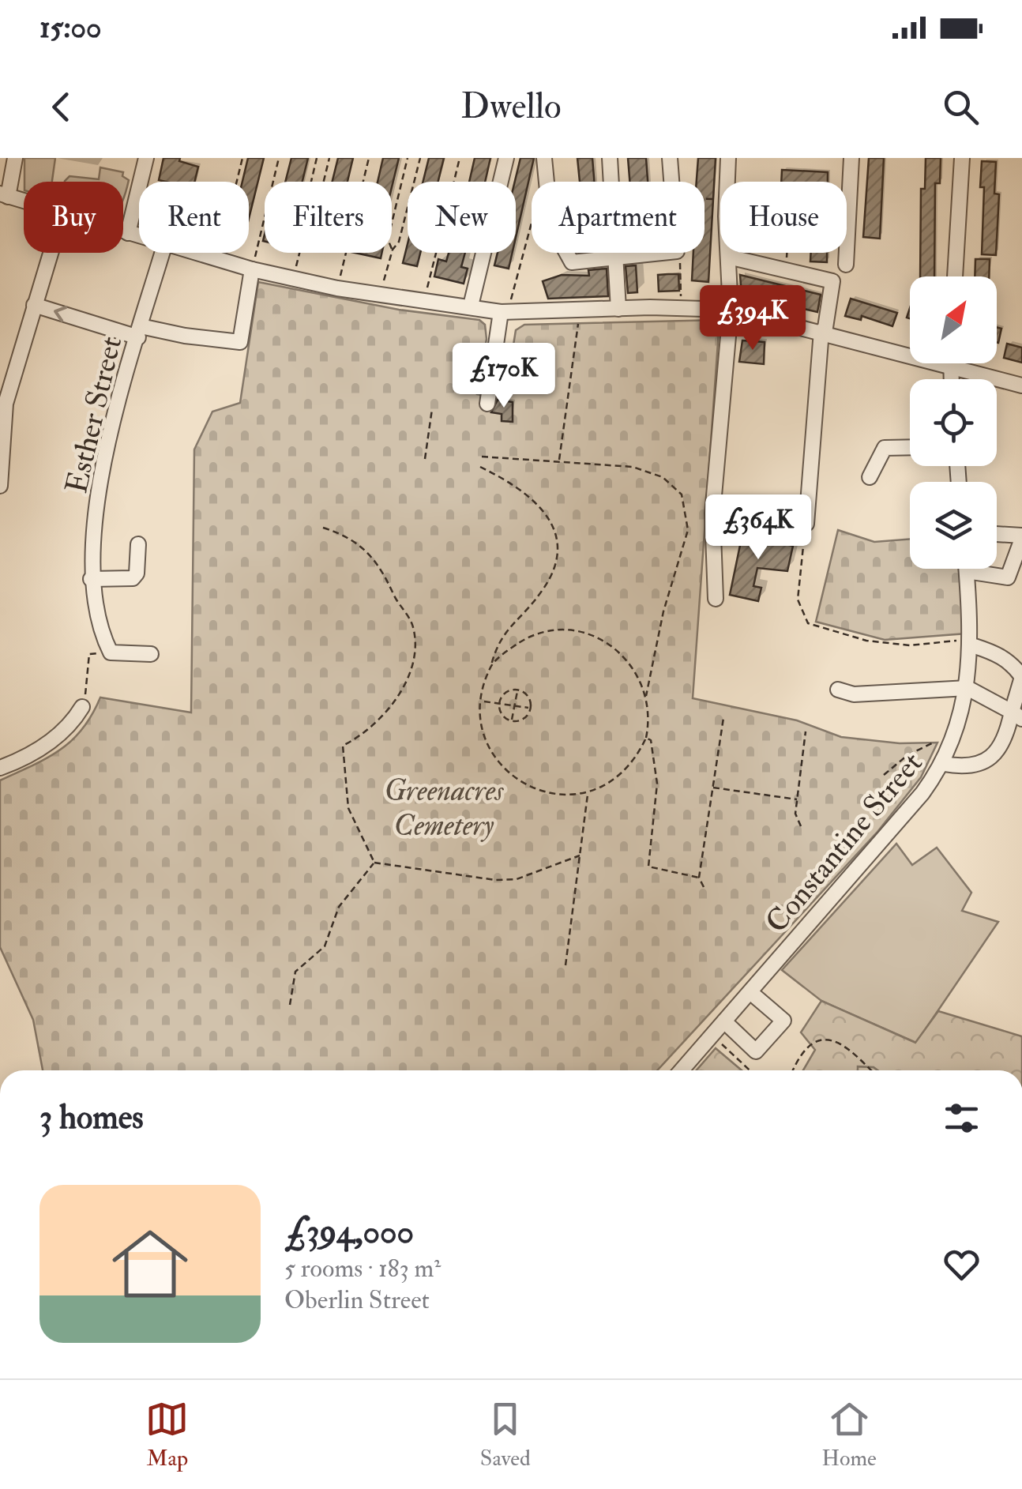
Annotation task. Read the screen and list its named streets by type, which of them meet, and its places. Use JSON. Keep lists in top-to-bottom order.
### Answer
{
  "streets": {
    "street": ["Esther Street", "Constantine Street"]
  },
  "parks": ["Greenacres Cemetery"],
  "north": "top right",
  "page": {
    "status": "15:00",
    "header": "Dwello",
    "chip": [
      "Buy",
      "Rent",
      "Filters",
      "New",
      "Apartment",
      "House"
    ],
    "price": ["£394K", "£170K", "£364K"],
    "heading": "3 homes",
    "list": [
      {
        "name": "£394,000",
        "note": "5 rooms · 183 m² · Oberlin Street"
      }
    ],
    "tabs": ["Map", "Saved", "Home"]
  }
}
